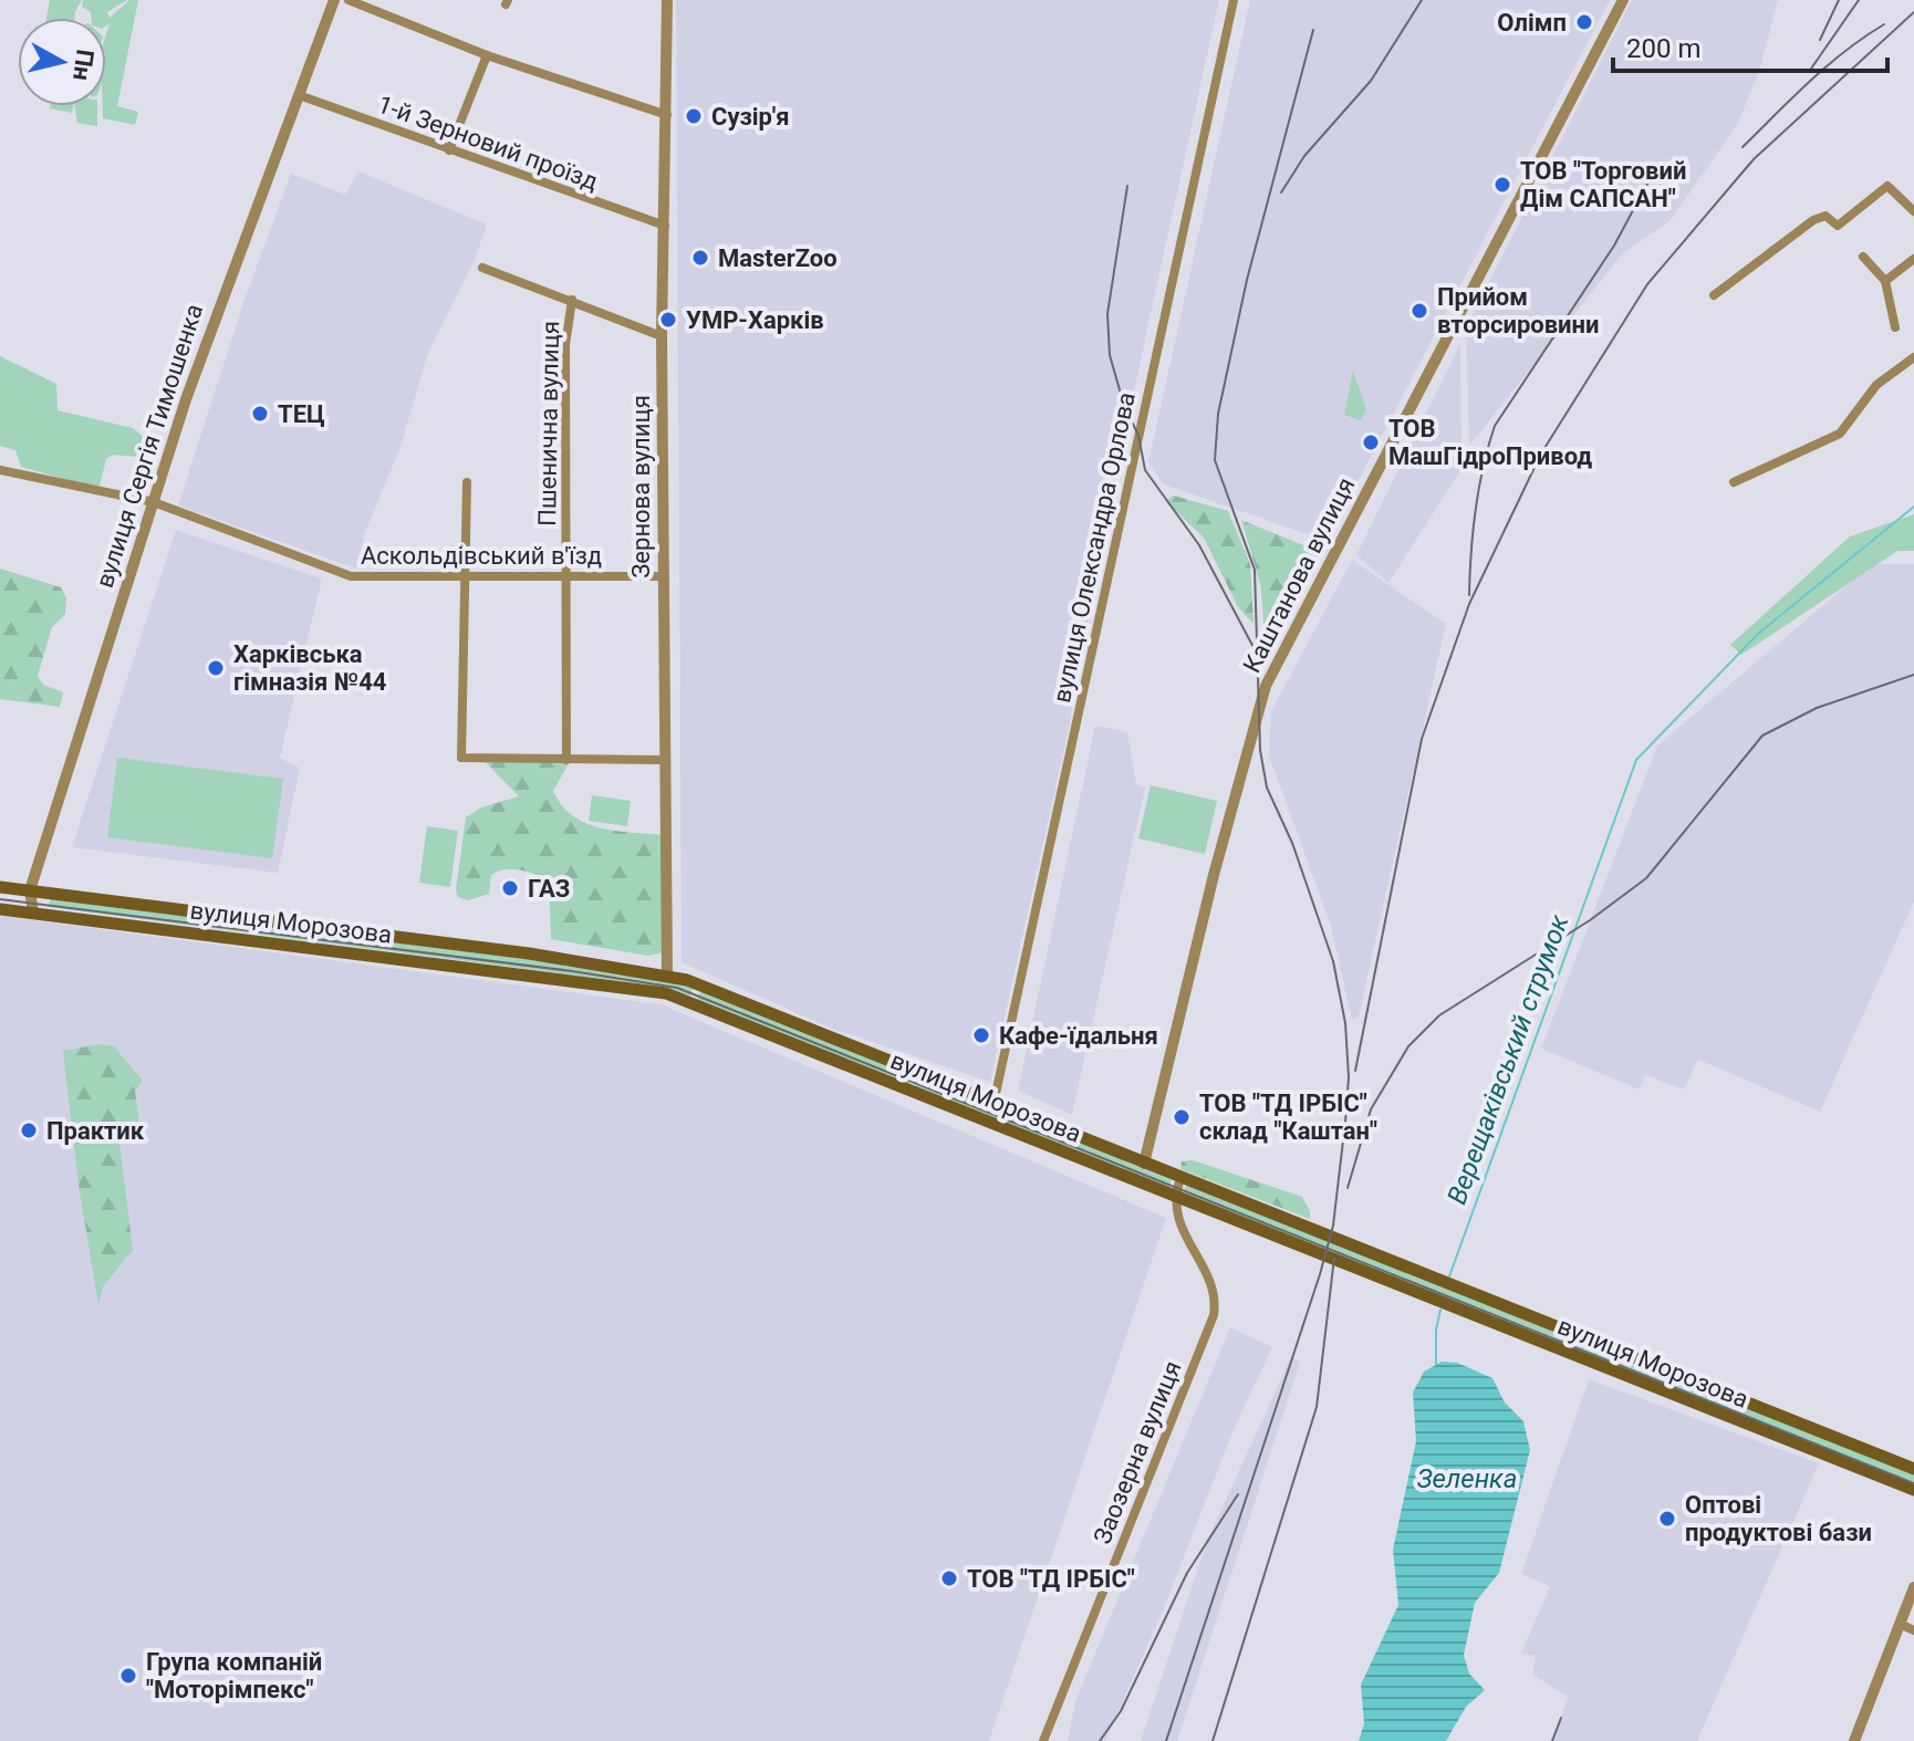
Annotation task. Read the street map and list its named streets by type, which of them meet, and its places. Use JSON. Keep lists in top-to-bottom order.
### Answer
{
  "streets": {
    "main road": ["вулиця Морозова"],
    "street": [
      "1-й Зерновий проїзд",
      "Пшенична вулиця",
      "вулиця Сергія Тимошенка",
      "Зернова вулиця",
      "вулиця Олександра Орлова",
      "Аскольдівський в'їзд",
      "Каштанова вулиця",
      "Заозерна вулиця"
    ]
  },
  "crossings": [
    ["1-й Зерновий проїзд", "вулиця Сергія Тимошенка"],
    ["1-й Зерновий проїзд", "Зернова вулиця"],
    ["Пшенична вулиця", "Аскольдівський в'їзд"],
    ["вулиця Сергія Тимошенка", "Аскольдівський в'їзд"],
    ["вулиця Сергія Тимошенка", "вулиця Морозова"],
    ["Зернова вулиця", "Аскольдівський в'їзд"],
    ["Зернова вулиця", "вулиця Морозова"],
    ["вулиця Олександра Орлова", "вулиця Морозова"],
    ["Каштанова вулиця", "вулиця Морозова"],
    ["вулиця Морозова", "Заозерна вулиця"]
  ],
  "water": ["Верещаківський струмок", "Зеленка"],
  "places": [
    "Олімп",
    "Сузір'я",
    "ТОВ \"Торговий Дім САПСАН\"",
    "MasterZoo",
    "Прийом вторсировини",
    "УМР-Харків",
    "ТЕЦ",
    "ТОВ МашГідроПривод",
    "Харківська гімназія №44",
    "ГАЗ",
    "Кафе-їдальня",
    "ТОВ \"ТД ІРБІС\" склад \"Каштан\"",
    "Практик",
    "Оптові продуктові бази",
    "ТОВ \"ТД ІРБІС\"",
    "Група компаній \"Моторімпекс\""
  ],
  "scale_bar": "200 m",
  "north": "right"
}
